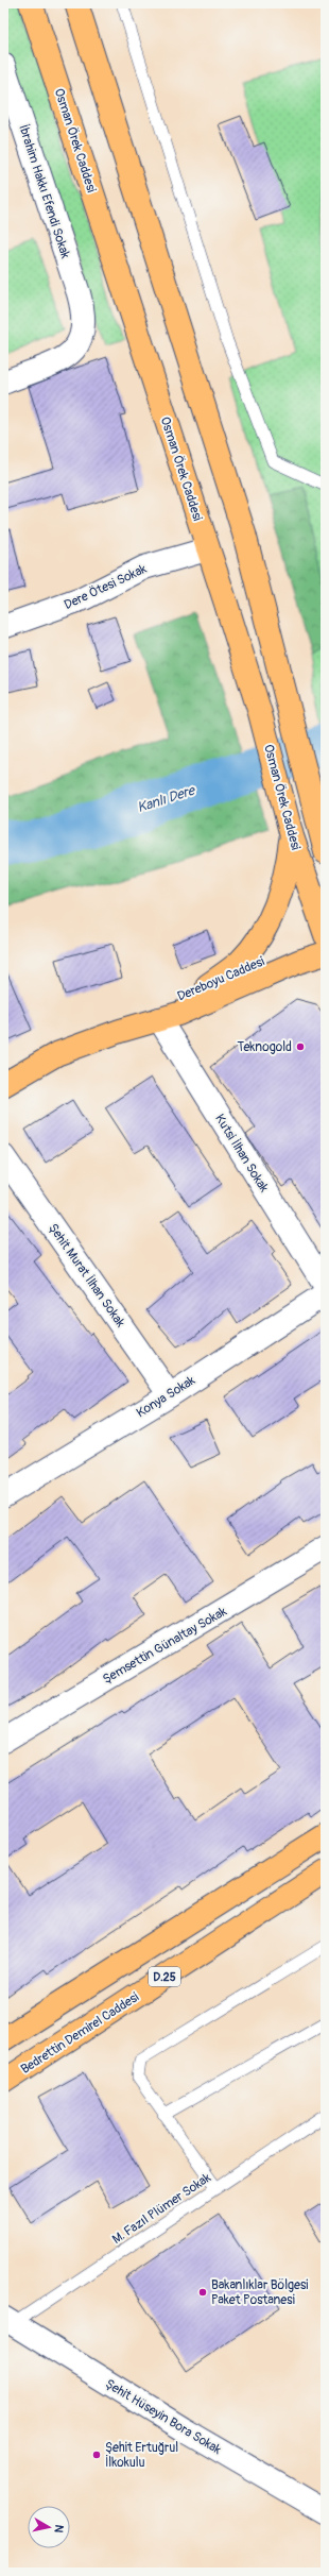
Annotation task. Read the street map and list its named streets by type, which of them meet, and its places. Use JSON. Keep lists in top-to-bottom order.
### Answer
{
  "streets": {
    "main road": [
      "Osman Örek Caddesi",
      "Dereboyu Caddesi",
      "D.25",
      "Bedrettin Demirel Caddesi"
    ],
    "street": [
      "İbrahim Hakkı Efendi Sokak",
      "Dere Ötesi Sokak",
      "Kutsi İlhan Sokak",
      "Şehit Murat İlhan Sokak",
      "Konya Sokak",
      "Şemsettin Günaltay Sokak",
      "Şehit Hüseyin Bora Sokak"
    ],
    "lane": ["M. Fazıl Plümer Sokak"]
  },
  "crossings": [
    ["Osman Örek Caddesi", "Dere Ötesi Sokak"],
    ["Osman Örek Caddesi", "Dereboyu Caddesi"],
    ["Dereboyu Caddesi", "Kutsi İlhan Sokak"],
    ["Şehit Murat İlhan Sokak", "Konya Sokak"],
    ["M. Fazıl Plümer Sokak", "Şehit Hüseyin Bora Sokak"]
  ],
  "water": ["Kanlı Dere"],
  "places": ["Teknogold", "Bakanlıklar Bölgesi Paket Postanesi", "Şehit Ertuğrul İlkokulu"],
  "north": "right"
}
